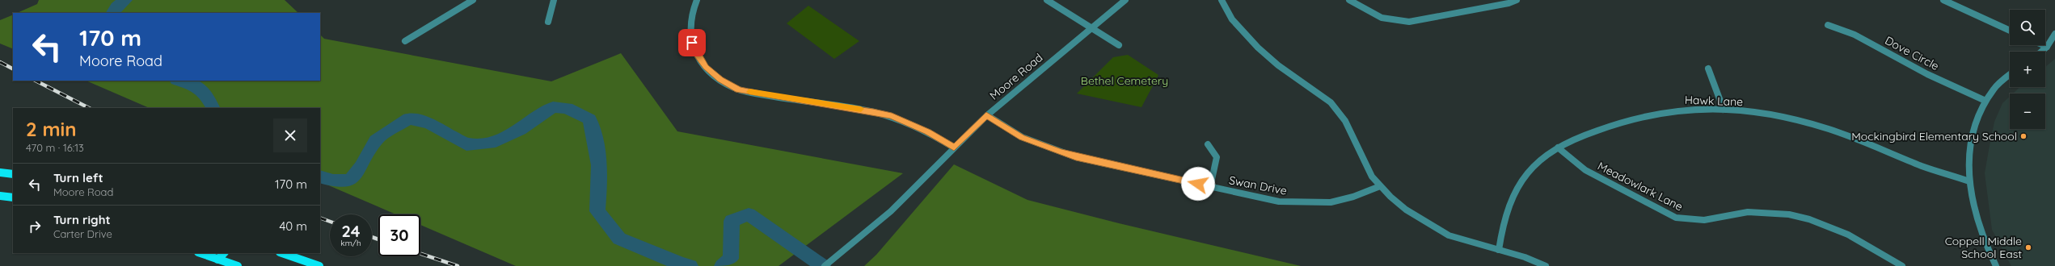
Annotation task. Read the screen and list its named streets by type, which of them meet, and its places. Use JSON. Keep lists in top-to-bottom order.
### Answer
{
  "streets": {
    "street": [
      "Dove Circle",
      "Moore Road",
      "Hawk Lane",
      "Swan Drive",
      "Meadowlark Lane"
    ]
  },
  "crossings": [
    ["Moore Road", "Swan Drive"],
    ["Hawk Lane", "Meadowlark Lane"]
  ],
  "parks": ["Bethel Cemetery"],
  "places": ["Mockingbird Elementary School", "Coppell Middle School East"],
  "page": {
    "map_buttons": ["+", "−"],
    "turn": ["170 m", "Moore Road"],
    "heading": ["2 min", "470 m · 16:13"],
    "list": [
      {
        "name": "Turn left",
        "note": "Moore Road",
        "value": "170 m"
      },
      {
        "name": "Turn right",
        "note": "Carter Drive",
        "value": "40 m"
      }
    ],
    "speed": "24 km/h",
    "limit": "30"
  }
}
